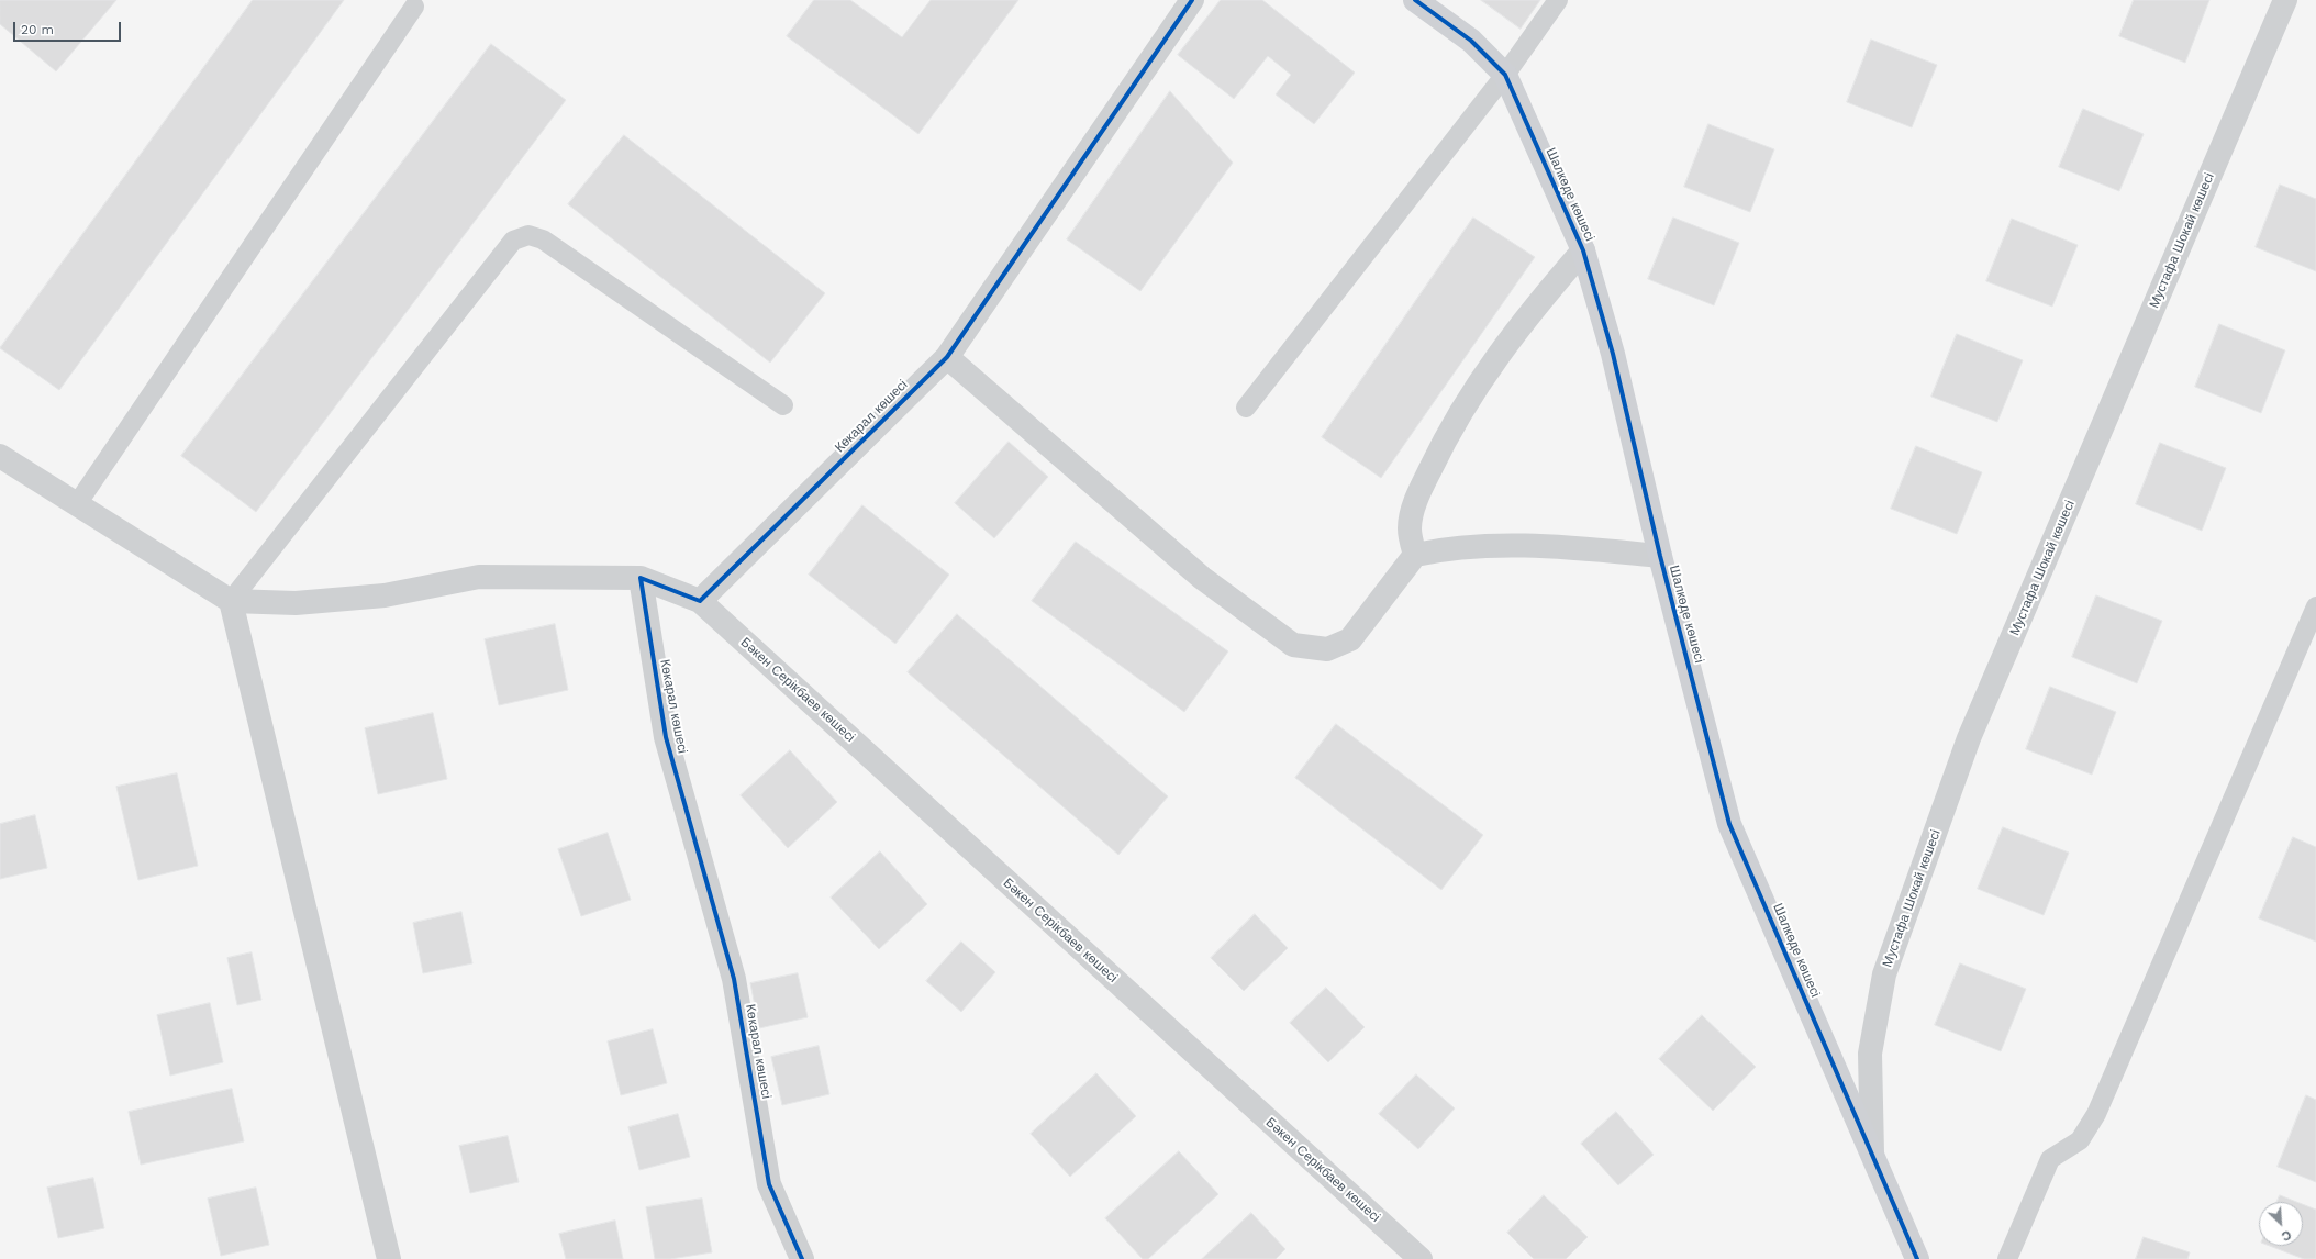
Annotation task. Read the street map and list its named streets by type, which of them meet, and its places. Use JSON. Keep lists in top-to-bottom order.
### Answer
{
  "streets": {
    "street": [
      "Шалкөде көшесі",
      "Мустафа Шокай көшесі",
      "Көкарал көшесі",
      "Бәкен Серікбаев көшесі"
    ]
  },
  "crossings": [
    ["Шалкөде көшесі", "Мустафа Шокай көшесі"],
    ["Көкарал көшесі", "Бәкен Серікбаев көшесі"]
  ],
  "scale_bar": "20 m",
  "north": "bottom right"
}
